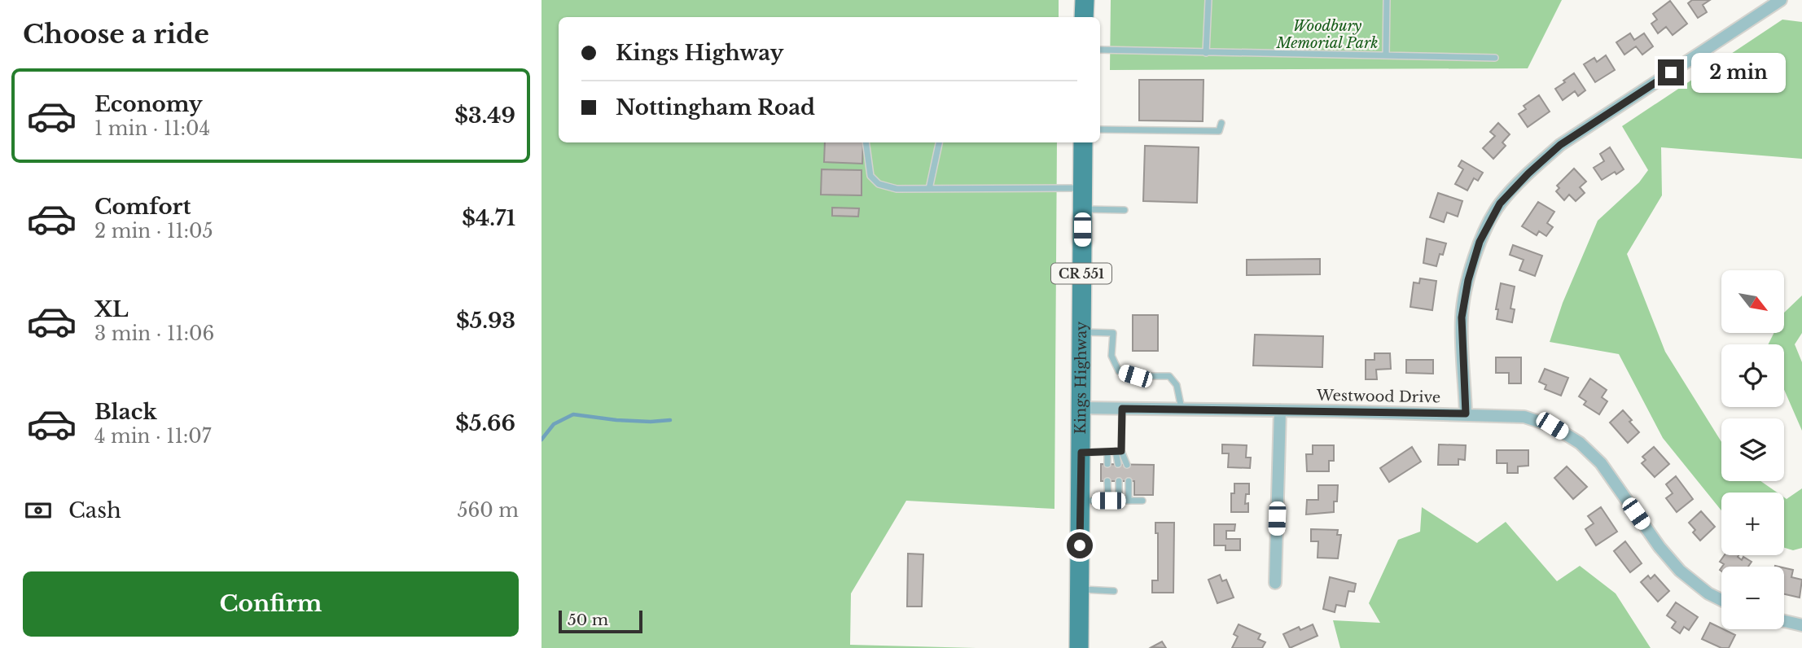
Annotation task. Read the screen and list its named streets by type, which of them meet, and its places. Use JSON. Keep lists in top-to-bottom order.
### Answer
{
  "streets": {
    "main road": ["CR 551", "Kings Highway"],
    "street": ["Westwood Drive"]
  },
  "crossings": [
    ["Kings Highway", "Westwood Drive"]
  ],
  "parks": ["Woodbury Memorial Park"],
  "scale_bar": "50 m",
  "north": "bottom right",
  "page": {
    "heading": "Choose a ride",
    "banner": ["Kings Highway", "Nottingham Road"],
    "bubble": "2 min",
    "list": [
      {
        "name": "Economy",
        "note": "1 min · 11:04",
        "value": "$3.49"
      },
      {
        "name": "Comfort",
        "note": "2 min · 11:05",
        "value": "$4.71"
      },
      {
        "name": "XL",
        "note": "3 min · 11:06",
        "value": "$5.93"
      },
      {
        "name": "Black",
        "note": "4 min · 11:07",
        "value": "$5.66"
      }
    ],
    "map_buttons": ["+", "−"],
    "pay": ["Cash", "560 m"],
    "buttons": "Confirm",
    "scale": "50 m"
  }
}
